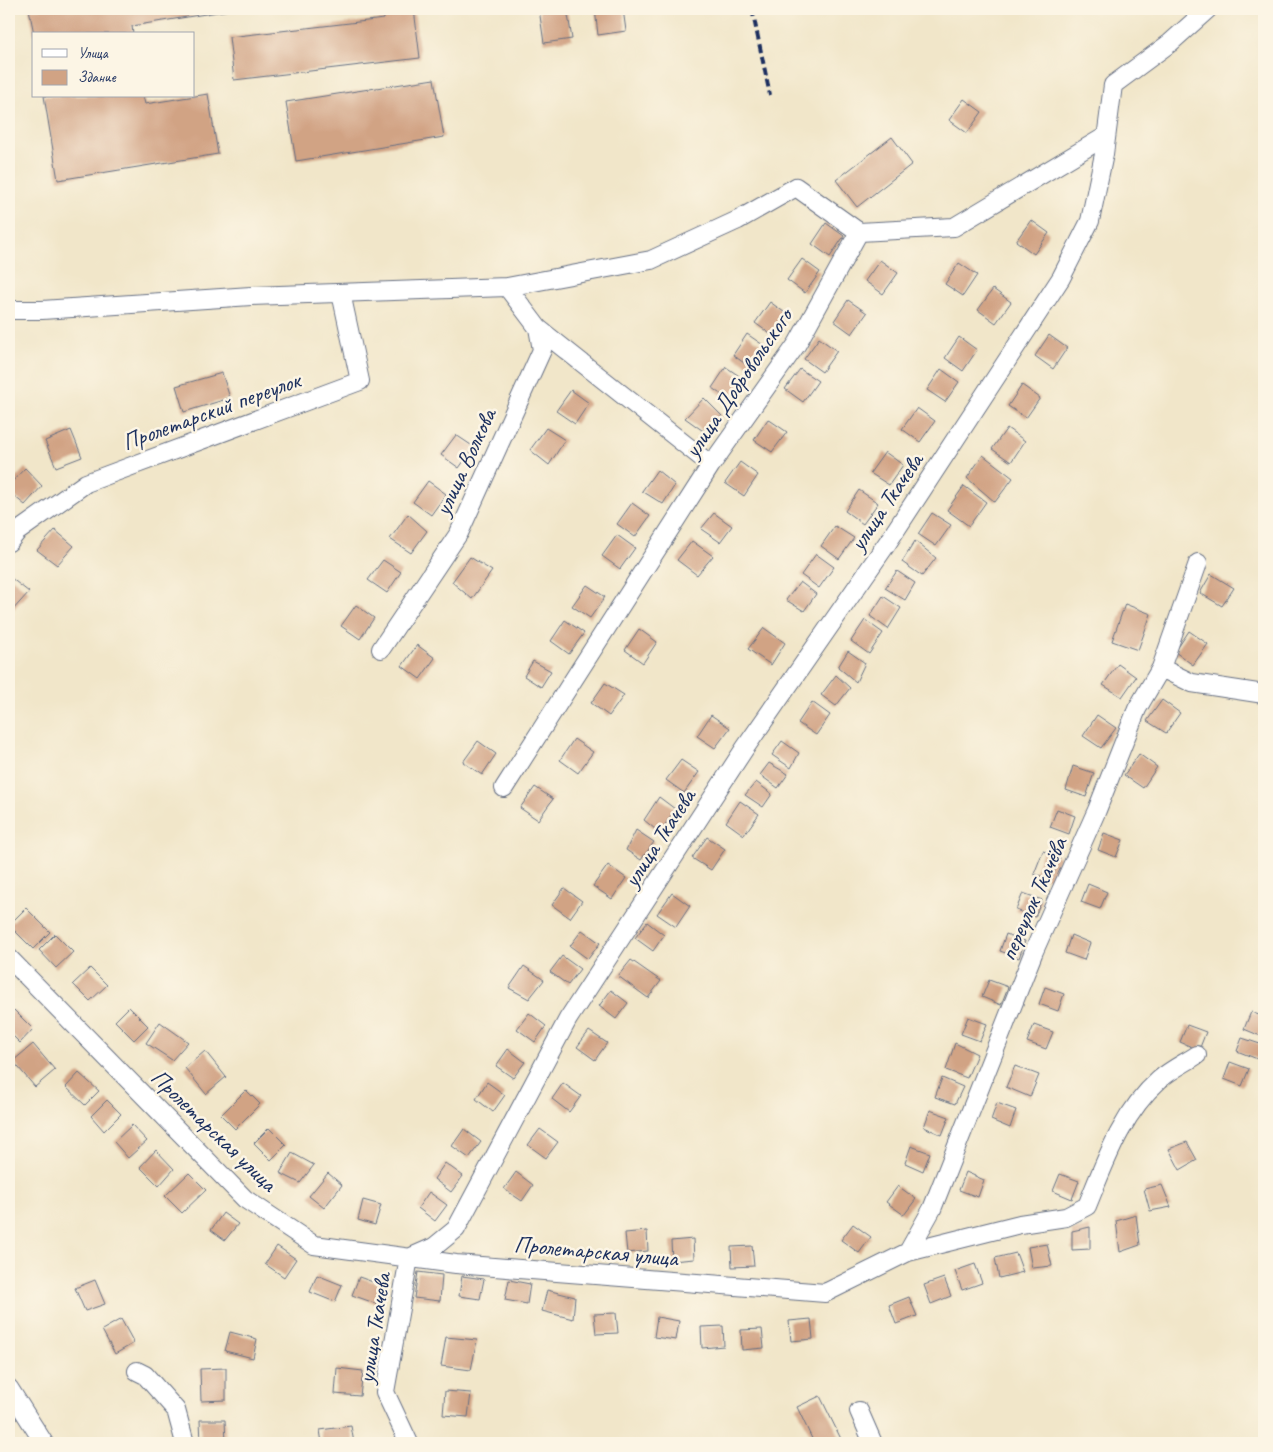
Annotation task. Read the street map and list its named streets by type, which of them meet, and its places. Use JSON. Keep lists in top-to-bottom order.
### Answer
{
  "streets": {
    "street": [
      "улица Добровольского",
      "Пролетарский переулок",
      "улица Волкова",
      "улица Ткачева",
      "переулок Ткачёва",
      "Пролетарская улица"
    ]
  },
  "crossings": [
    ["улица Ткачева", "Пролетарская улица"],
    ["переулок Ткачёва", "Пролетарская улица"]
  ],
  "legend": ["Улица", "Здание"]
}
